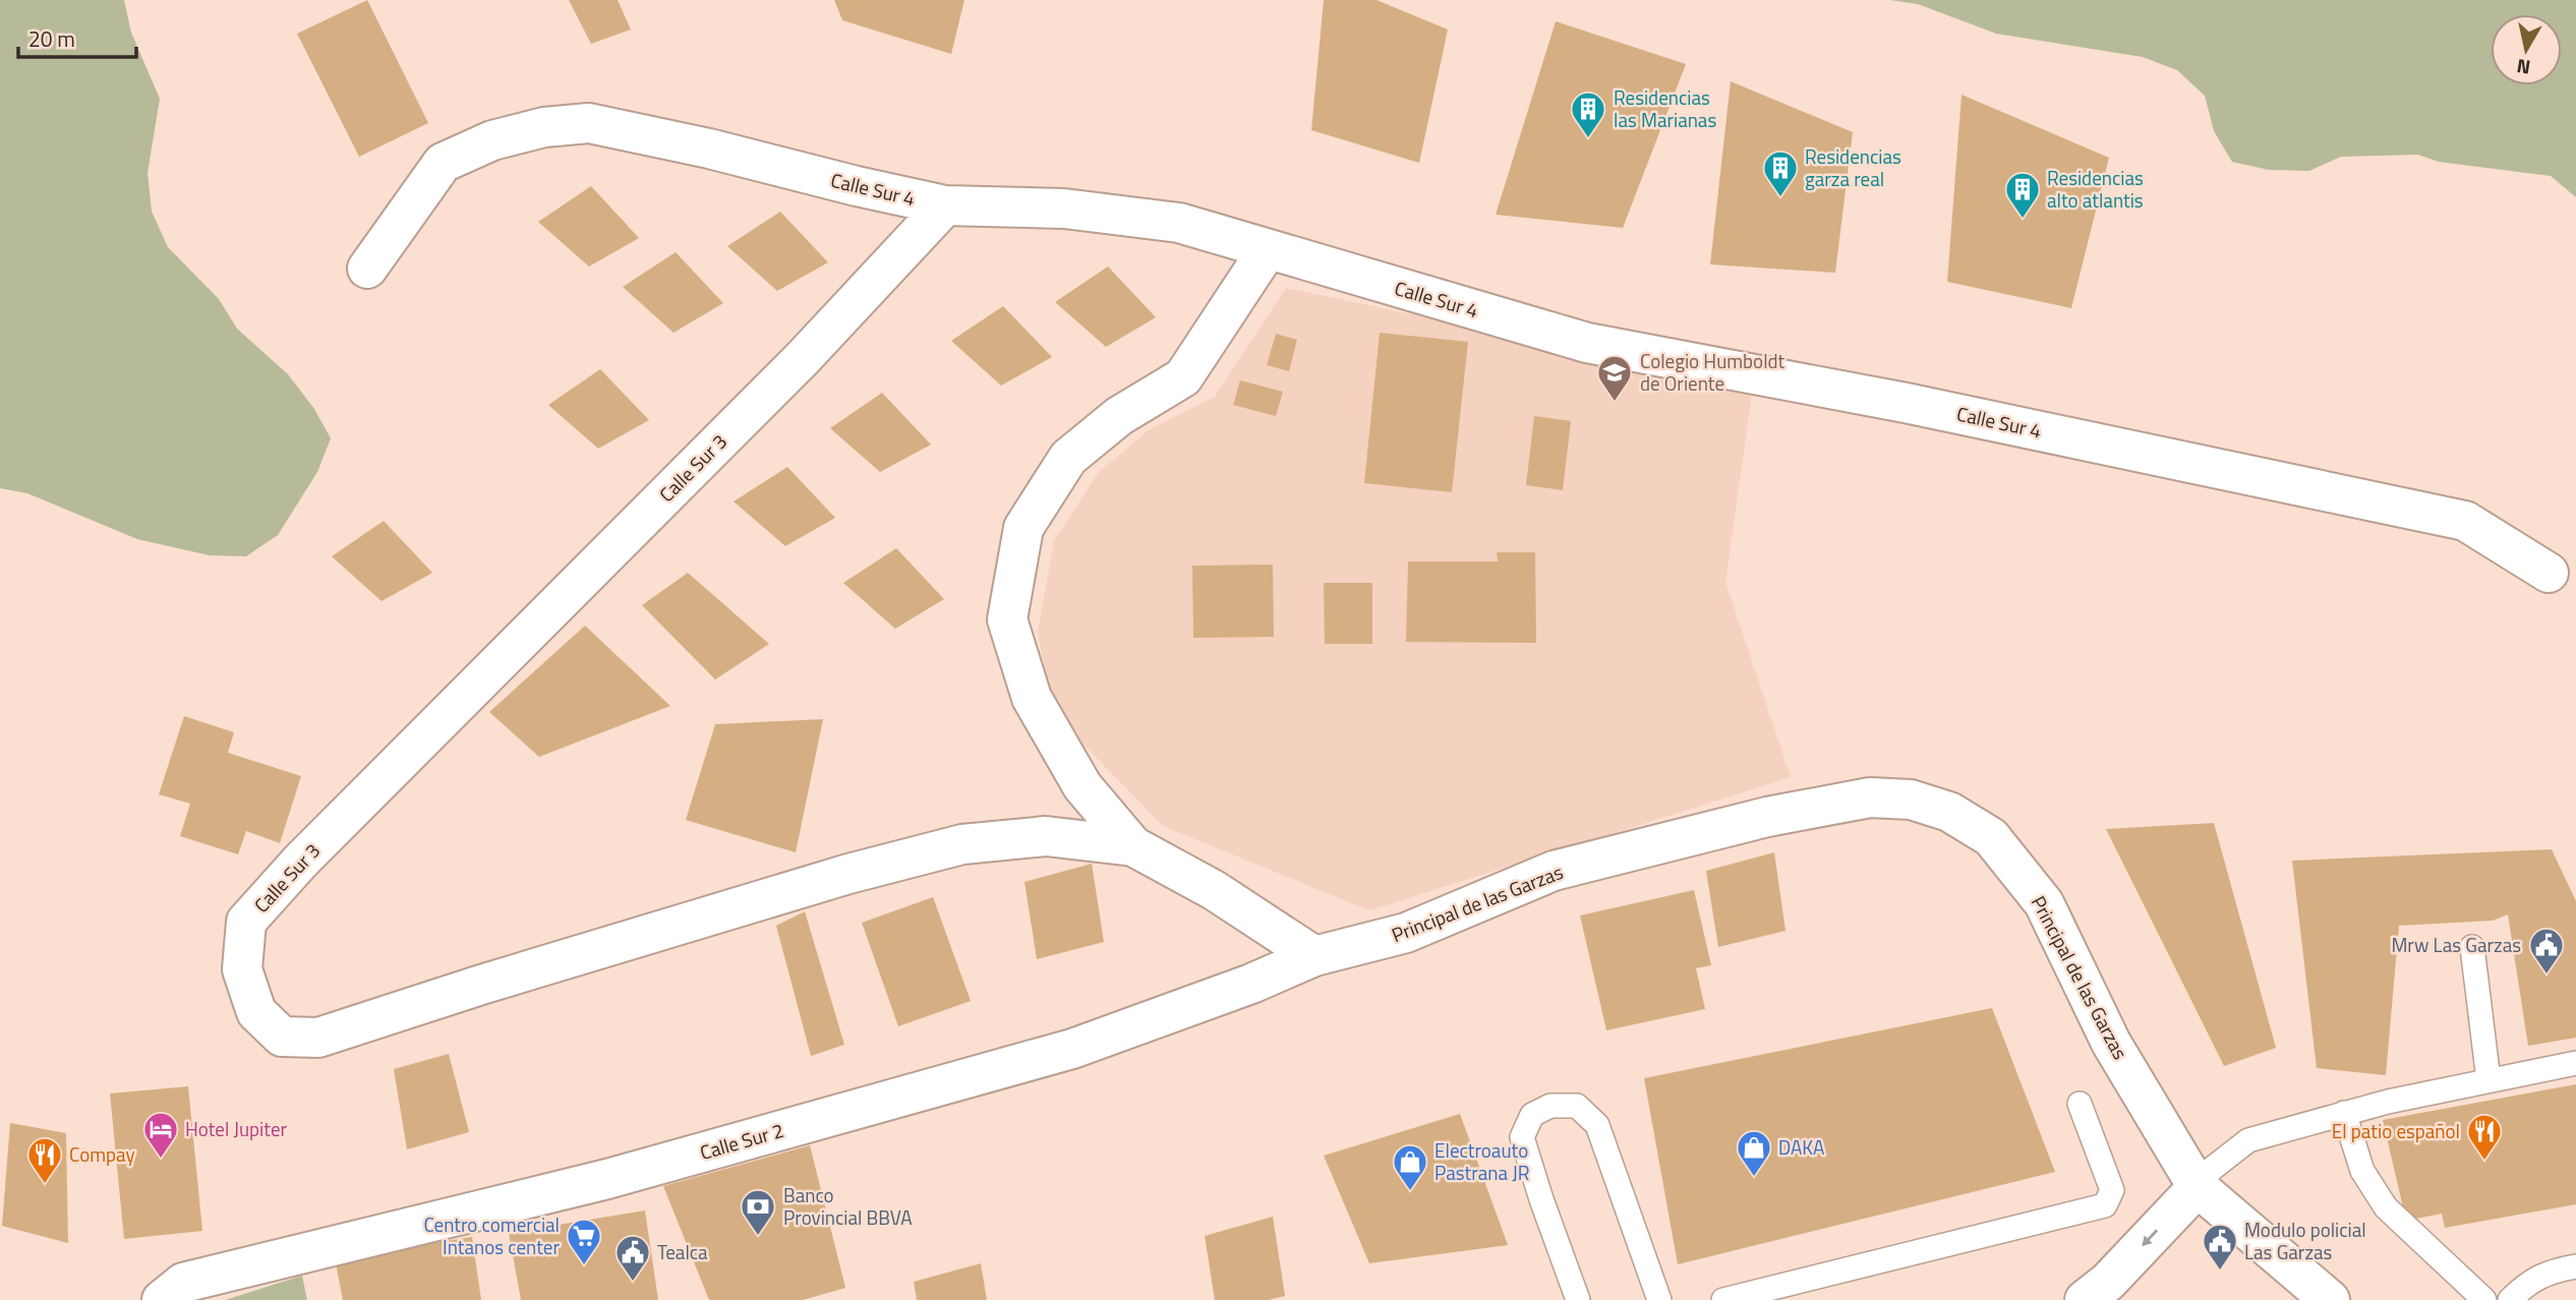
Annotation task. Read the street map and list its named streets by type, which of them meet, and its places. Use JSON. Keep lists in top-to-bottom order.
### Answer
{
  "streets": {
    "street": [
      "Calle Sur 4",
      "Calle Sur 3",
      "Principal de las Garzas",
      "Calle Sur 2"
    ]
  },
  "crossings": [
    ["Calle Sur 4", "Calle Sur 3"],
    ["Principal de las Garzas", "Calle Sur 2"]
  ],
  "places": {
    "building": ["Residencias las Marianas", "Residencias garza real", "Residencias alto atlantis"],
    "school or university": ["Colegio Humboldt de Oriente"],
    "public building": ["Mrw Las Garzas", "Modulo policial Las Garzas", "Tealca"],
    "hotel": ["Hotel Jupiter"],
    "restaurant": ["El patio español", "Compay"],
    "shop": ["DAKA", "Electroauto Pastrana JR"],
    "bank": ["Banco Provincial BBVA"],
    "supermarket": ["Centro comercial Intanos center"]
  },
  "scale_bar": "20 m",
  "north": "bottom"
}
